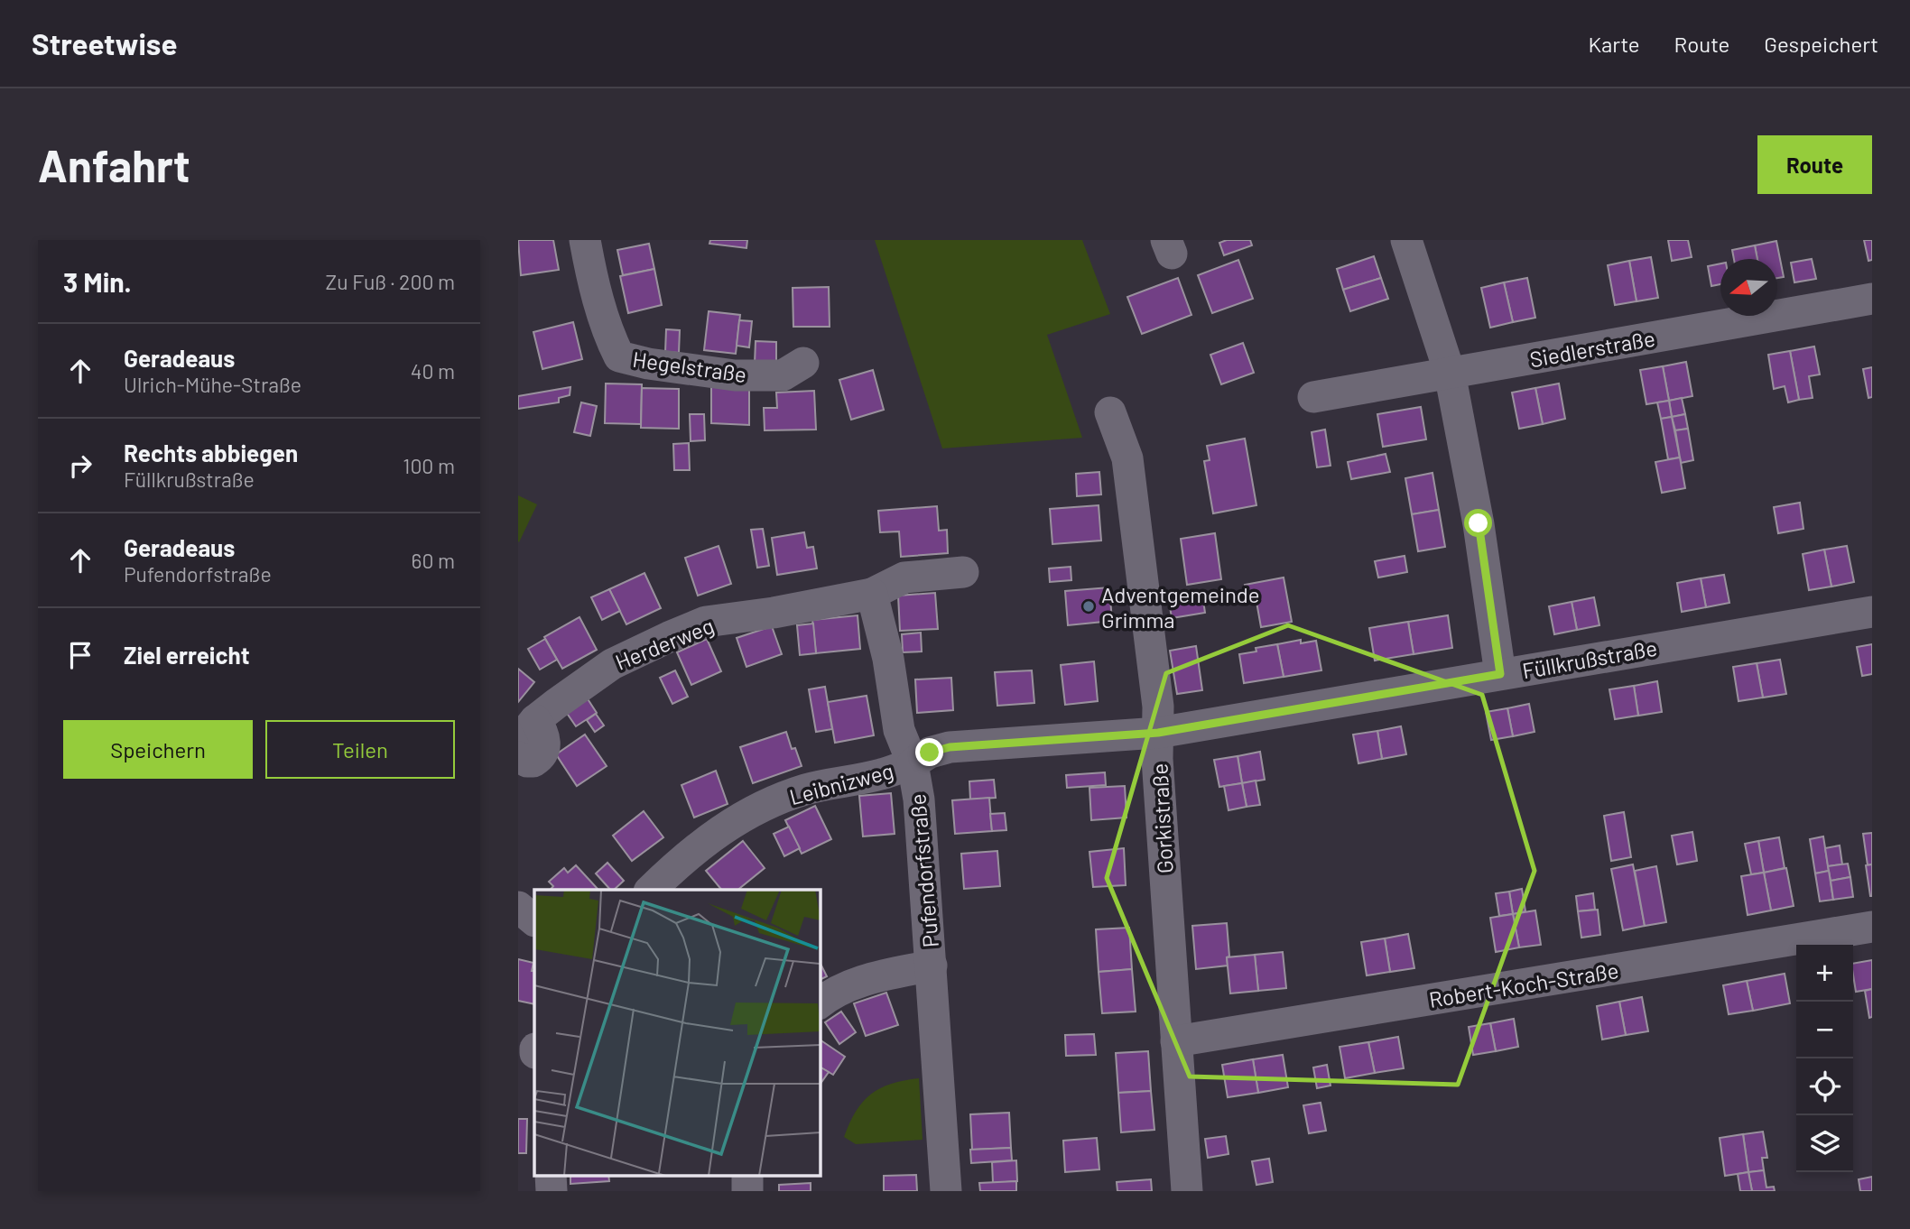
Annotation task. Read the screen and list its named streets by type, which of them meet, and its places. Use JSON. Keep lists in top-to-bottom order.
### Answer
{
  "streets": {
    "street": [
      "Siedlerstraße",
      "Hegelstraße",
      "Herderweg",
      "Füllkrußstraße",
      "Leibnizweg",
      "Gorkistraße",
      "Pufendorfstraße",
      "Robert-Koch-Straße"
    ]
  },
  "crossings": [
    ["Füllkrußstraße", "Gorkistraße"],
    ["Füllkrußstraße", "Pufendorfstraße"],
    ["Leibnizweg", "Pufendorfstraße"],
    ["Gorkistraße", "Pufendorfstraße"],
    ["Gorkistraße", "Robert-Koch-Straße"]
  ],
  "places": ["Adventgemeinde Grimma"],
  "north": "left",
  "page": {
    "header": "Streetwise",
    "nav": ["Karte", "Route", "Gespeichert"],
    "buttons": [
      "Route",
      ["Speichern", "Teilen"]
    ],
    "title": "Anfahrt",
    "heading": ["3 Min.", "Zu Fuß · 200 m"],
    "list": [
      ["Geradeaus", "Ulrich-Mühe-Straße", "40 m"],
      ["Rechts abbiegen", "Füllkrußstraße", "100 m"],
      ["Geradeaus", "Pufendorfstraße", "60 m"],
      "Ziel erreicht"
    ],
    "map_buttons": ["+", "−"]
  }
}
